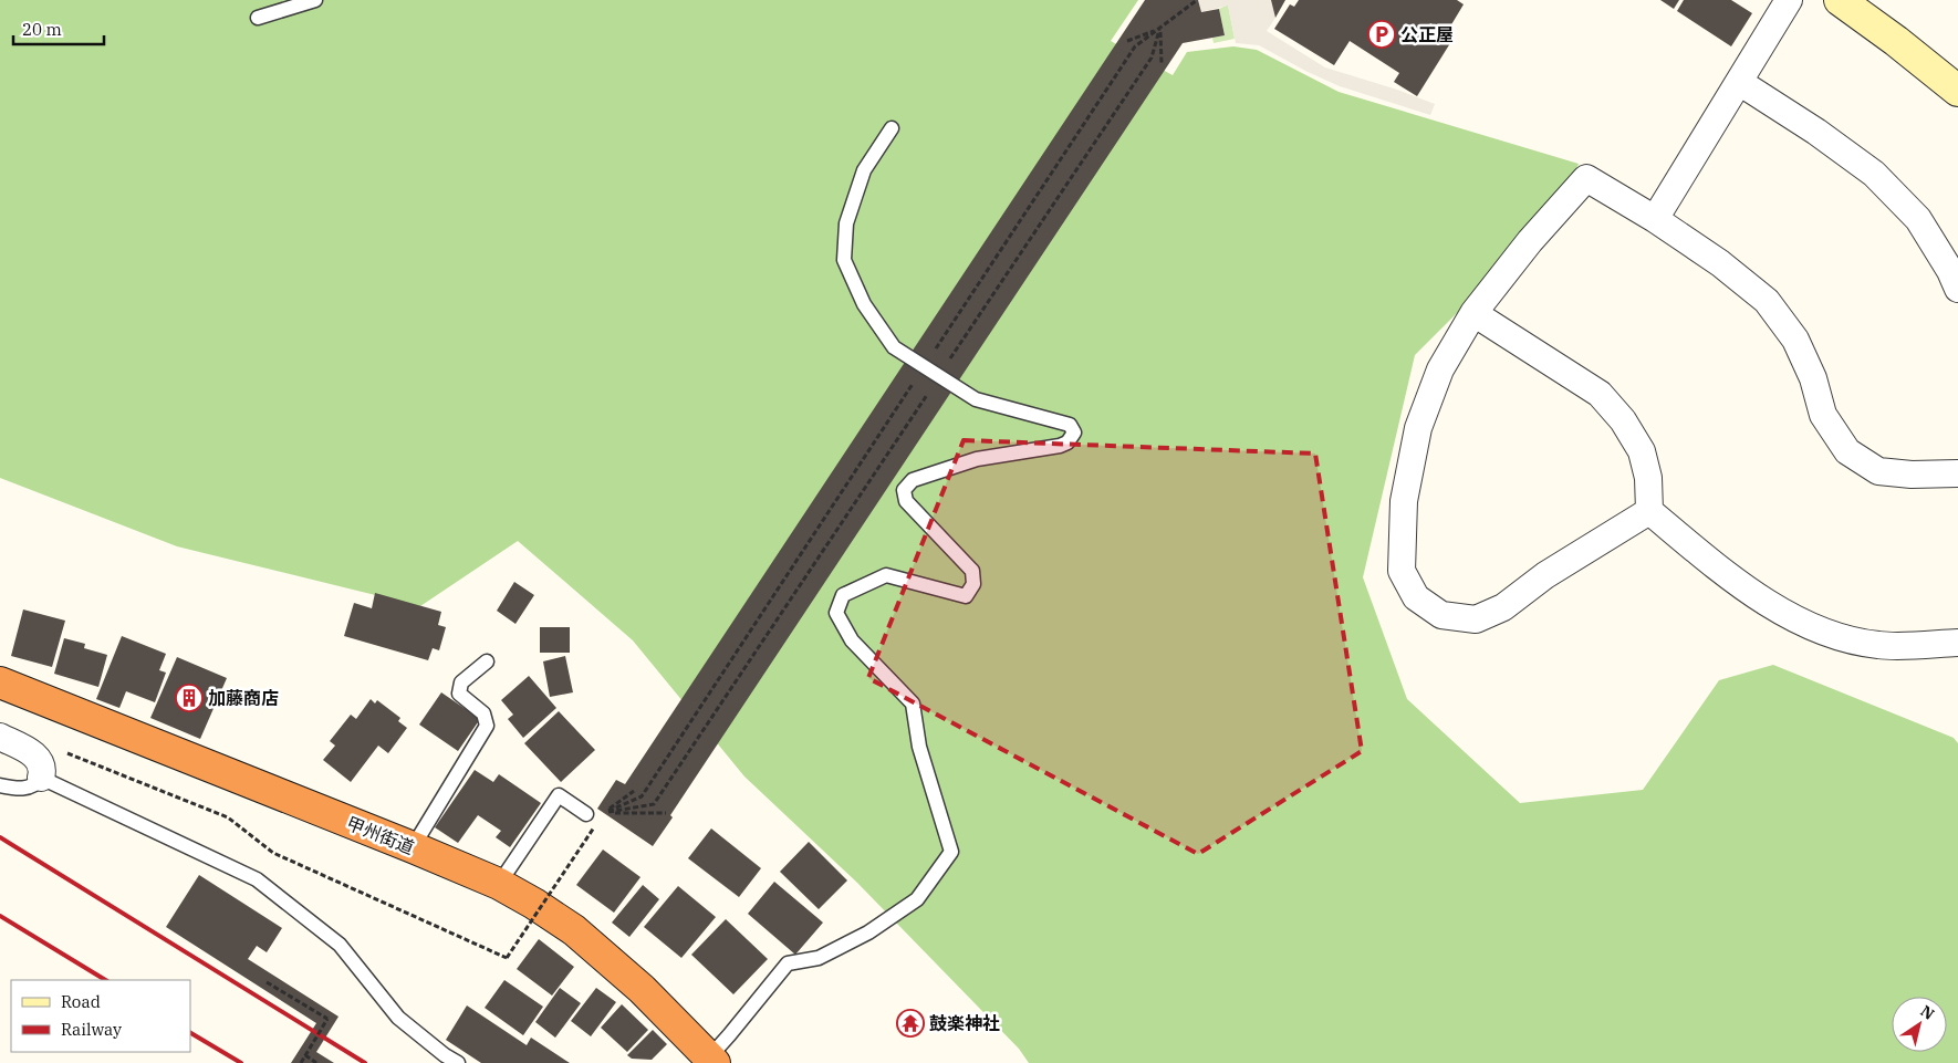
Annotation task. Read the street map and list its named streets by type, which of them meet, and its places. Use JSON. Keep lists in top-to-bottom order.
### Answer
{
  "streets": {
    "highway": ["甲州街道"]
  },
  "places": {
    "parking": ["公正屋"],
    "building": ["加藤商店"],
    "temple": ["鼓楽神社"]
  },
  "legend": ["Road", "Railway"],
  "scale_bar": "20 m",
  "north": "top right"
}
